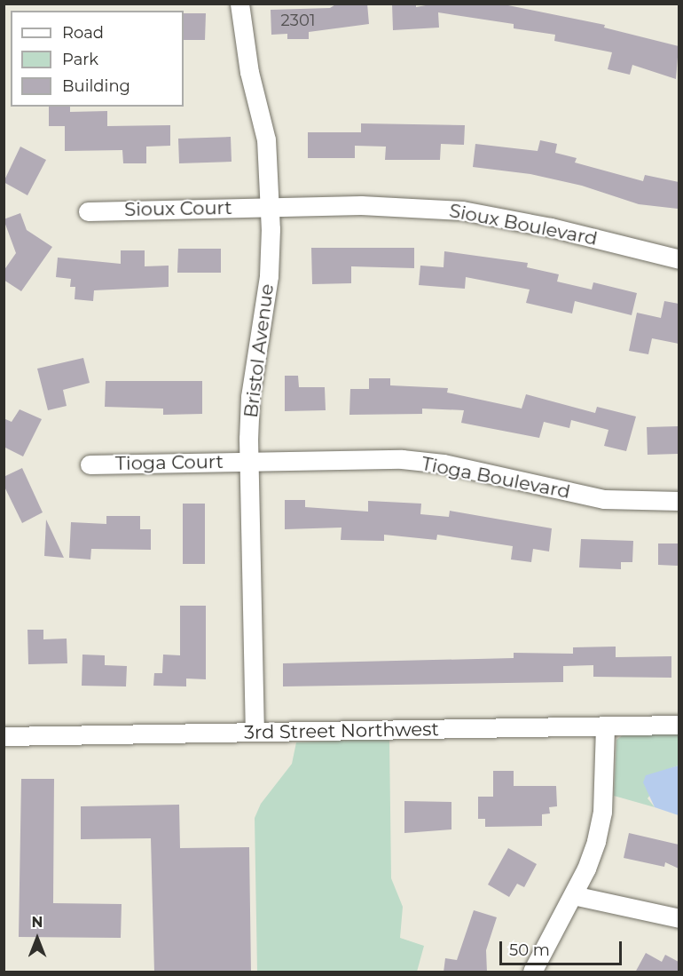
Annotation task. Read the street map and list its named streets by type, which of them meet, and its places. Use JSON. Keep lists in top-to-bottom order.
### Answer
{
  "streets": {
    "street": [
      "Sioux Court",
      "Sioux Boulevard",
      "Bristol Avenue",
      "Tioga Court",
      "Tioga Boulevard",
      "3rd Street Northwest"
    ]
  },
  "crossings": [
    ["Sioux Court", "Sioux Boulevard"],
    ["Sioux Court", "Bristol Avenue"],
    ["Sioux Boulevard", "Bristol Avenue"],
    ["Bristol Avenue", "Tioga Court"],
    ["Bristol Avenue", "Tioga Boulevard"],
    ["Bristol Avenue", "3rd Street Northwest"],
    ["Tioga Court", "Tioga Boulevard"]
  ],
  "house_numbers": ["2301"],
  "legend": ["Road", "Park", "Building"],
  "scale_bar": "50 m",
  "north": "top"
}
